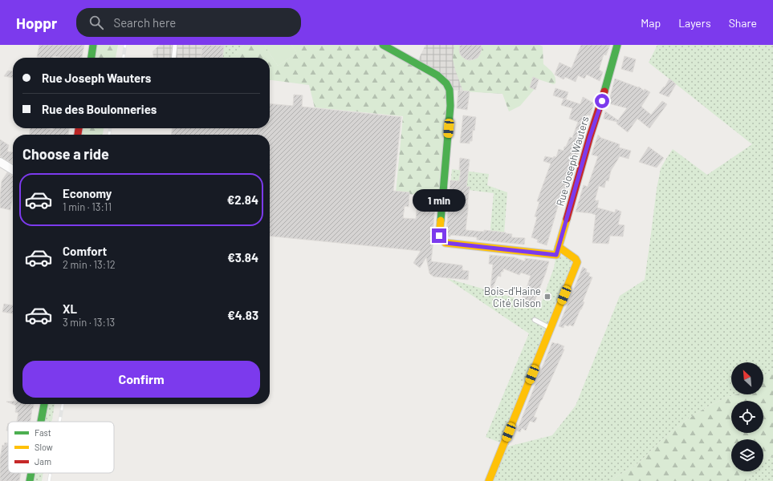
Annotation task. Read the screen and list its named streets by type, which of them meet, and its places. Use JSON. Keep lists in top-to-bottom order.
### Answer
{
  "streets": {
    "street": ["Rue Joseph Wauters"]
  },
  "places": {
    "transit": ["Bois-d'Haine Cité Gilson"]
  },
  "legend": ["Fast", "Slow", "Jam"],
  "north": "top left",
  "page": {
    "header": "Hoppr",
    "search": "Search here",
    "nav": ["Map", "Layers", "Share"],
    "banner": ["Rue Joseph Wauters", "Rue des Boulonneries"],
    "heading": "Choose a ride",
    "list": [
      {
        "name": "Economy",
        "note": "1 min · 13:11",
        "value": "€2.84"
      },
      {
        "name": "Comfort",
        "note": "2 min · 13:12",
        "value": "€3.84"
      },
      {
        "name": "XL",
        "note": "3 min · 13:13",
        "value": "€4.83"
      }
    ],
    "bubble": "1 min",
    "buttons": "Confirm"
  }
}
